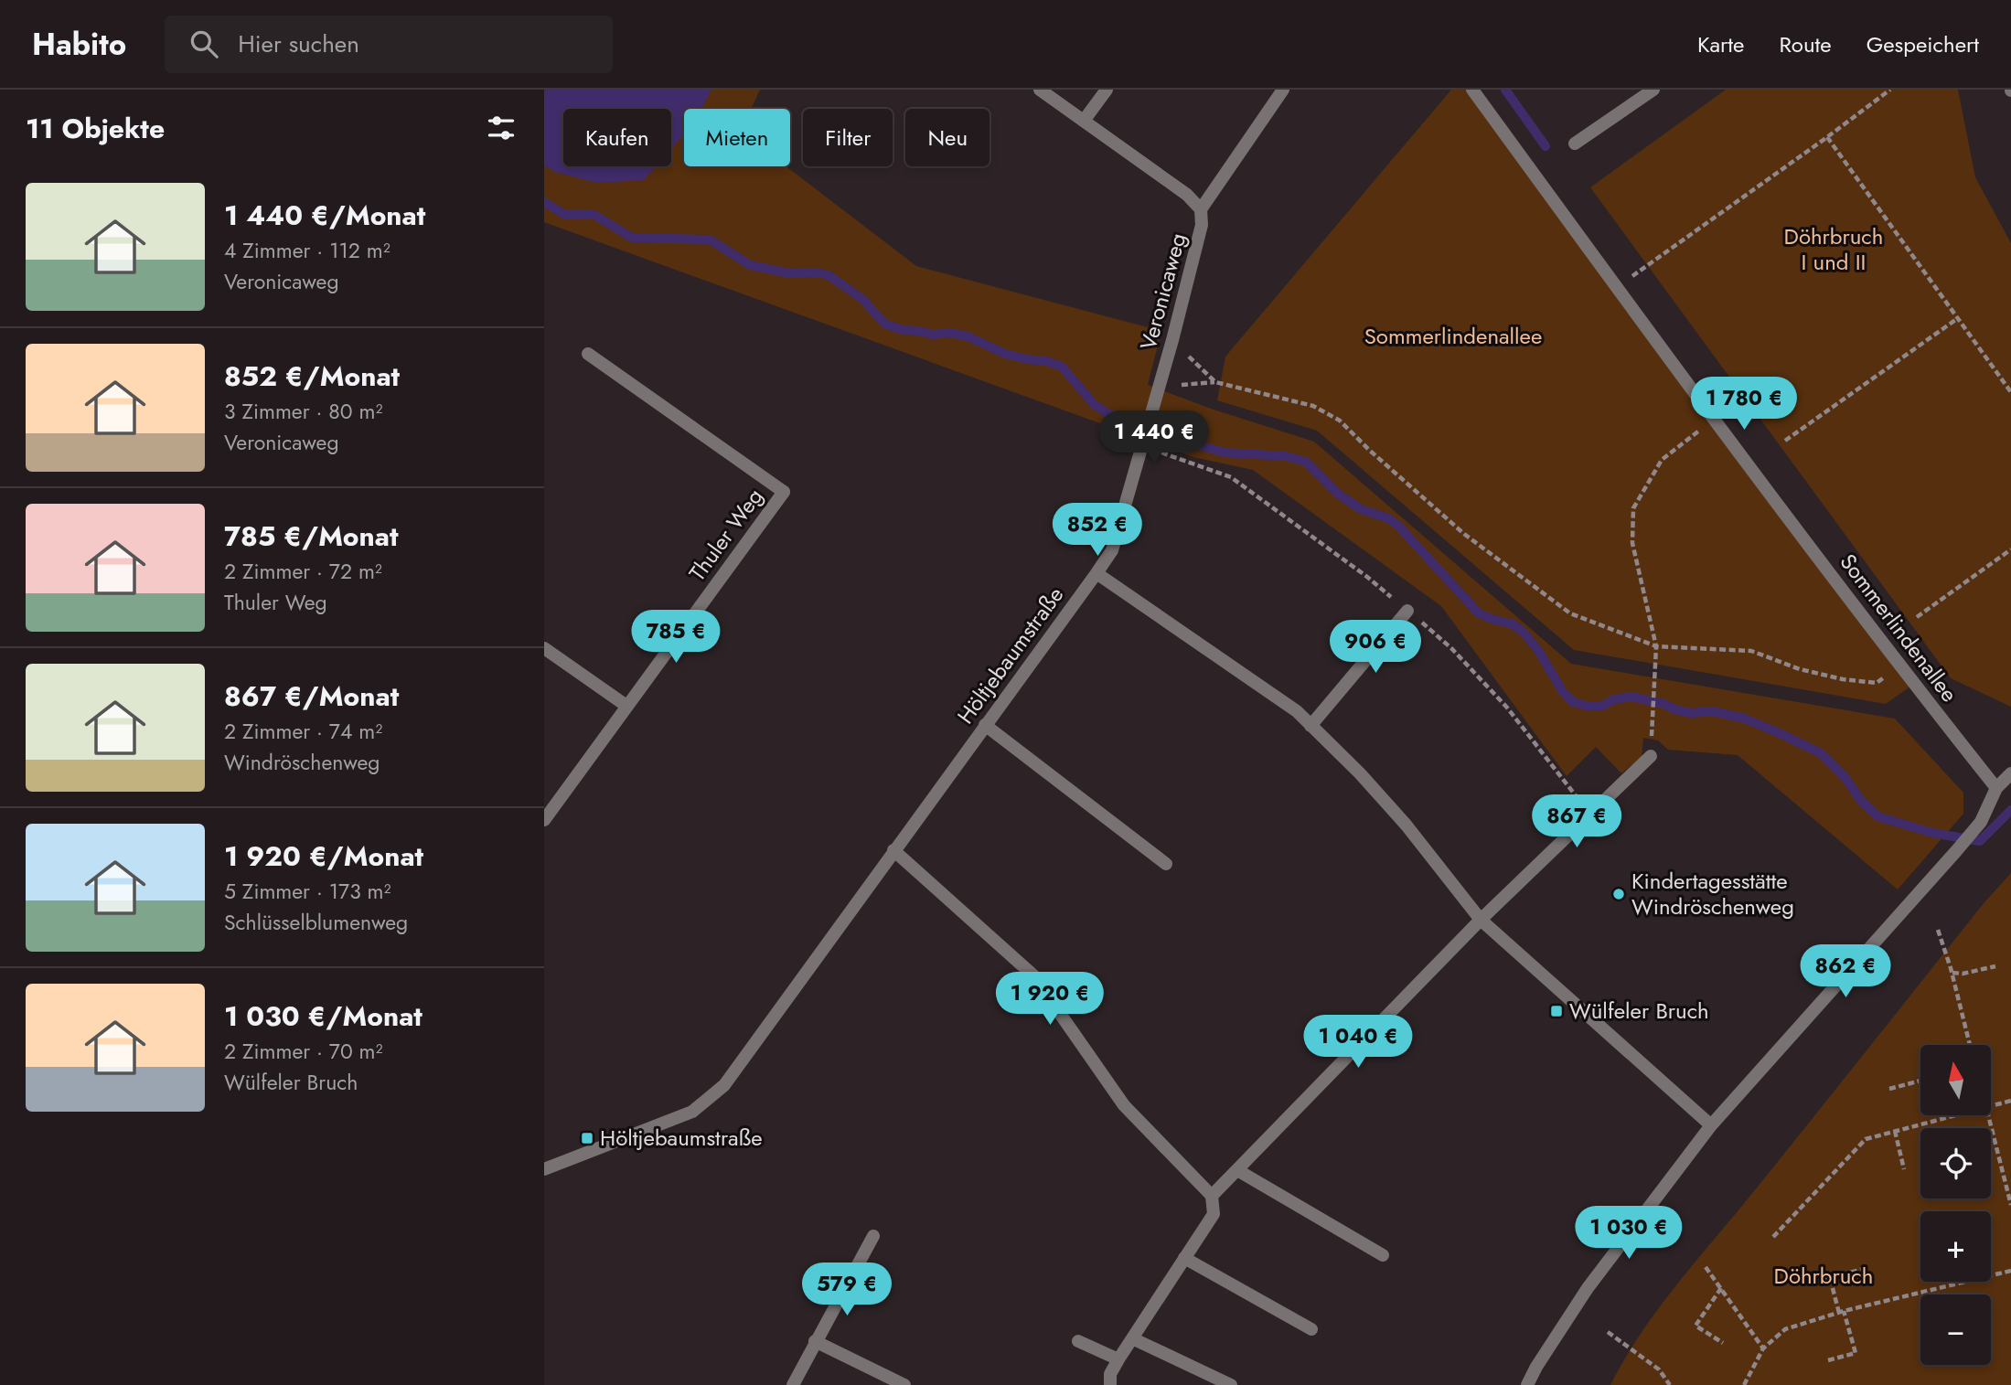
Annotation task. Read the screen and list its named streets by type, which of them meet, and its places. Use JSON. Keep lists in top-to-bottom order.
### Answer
{
  "streets": {
    "street": [
      "Veronicaweg",
      "Thuler Weg",
      "Sommerlindenallee",
      "Höltjebaumstraße"
    ]
  },
  "crossings": [
    ["Veronicaweg", "Höltjebaumstraße"]
  ],
  "parks": ["Döhrbruch I und II", "Sommerlindenallee", "Döhrbruch"],
  "places": {
    "other": ["Kindertagesstätte Windröschenweg"],
    "transit": ["Wülfeler Bruch", "Höltjebaumstraße"]
  },
  "north": "top",
  "page": {
    "header": "Habito",
    "search": "Hier suchen",
    "nav": ["Karte", "Route", "Gespeichert"],
    "heading": "11 Objekte",
    "chip": [
      "Kaufen",
      "Mieten",
      "Filter",
      "Neu"
    ],
    "list": [
      {
        "name": "1 440 €/Monat",
        "note": "4 Zimmer · 112 m² · Veronicaweg"
      },
      {
        "name": "852 €/Monat",
        "note": "3 Zimmer · 80 m² · Veronicaweg"
      },
      {
        "name": "785 €/Monat",
        "note": "2 Zimmer · 72 m² · Thuler Weg"
      },
      {
        "name": "867 €/Monat",
        "note": "2 Zimmer · 74 m² · Windröschenweg"
      },
      {
        "name": "1 920 €/Monat",
        "note": "5 Zimmer · 173 m² · Schlüsselblumenweg"
      },
      {
        "name": "1 030 €/Monat",
        "note": "2 Zimmer · 70 m² · Wülfeler Bruch"
      }
    ],
    "price": [
      "1 780 €",
      "1 440 €",
      "852 €",
      "785 €",
      "906 €",
      "867 €",
      "862 €",
      "1 920 €",
      "1 040 €",
      "1 030 €",
      "579 €"
    ],
    "map_buttons": ["+", "−"]
  }
}
